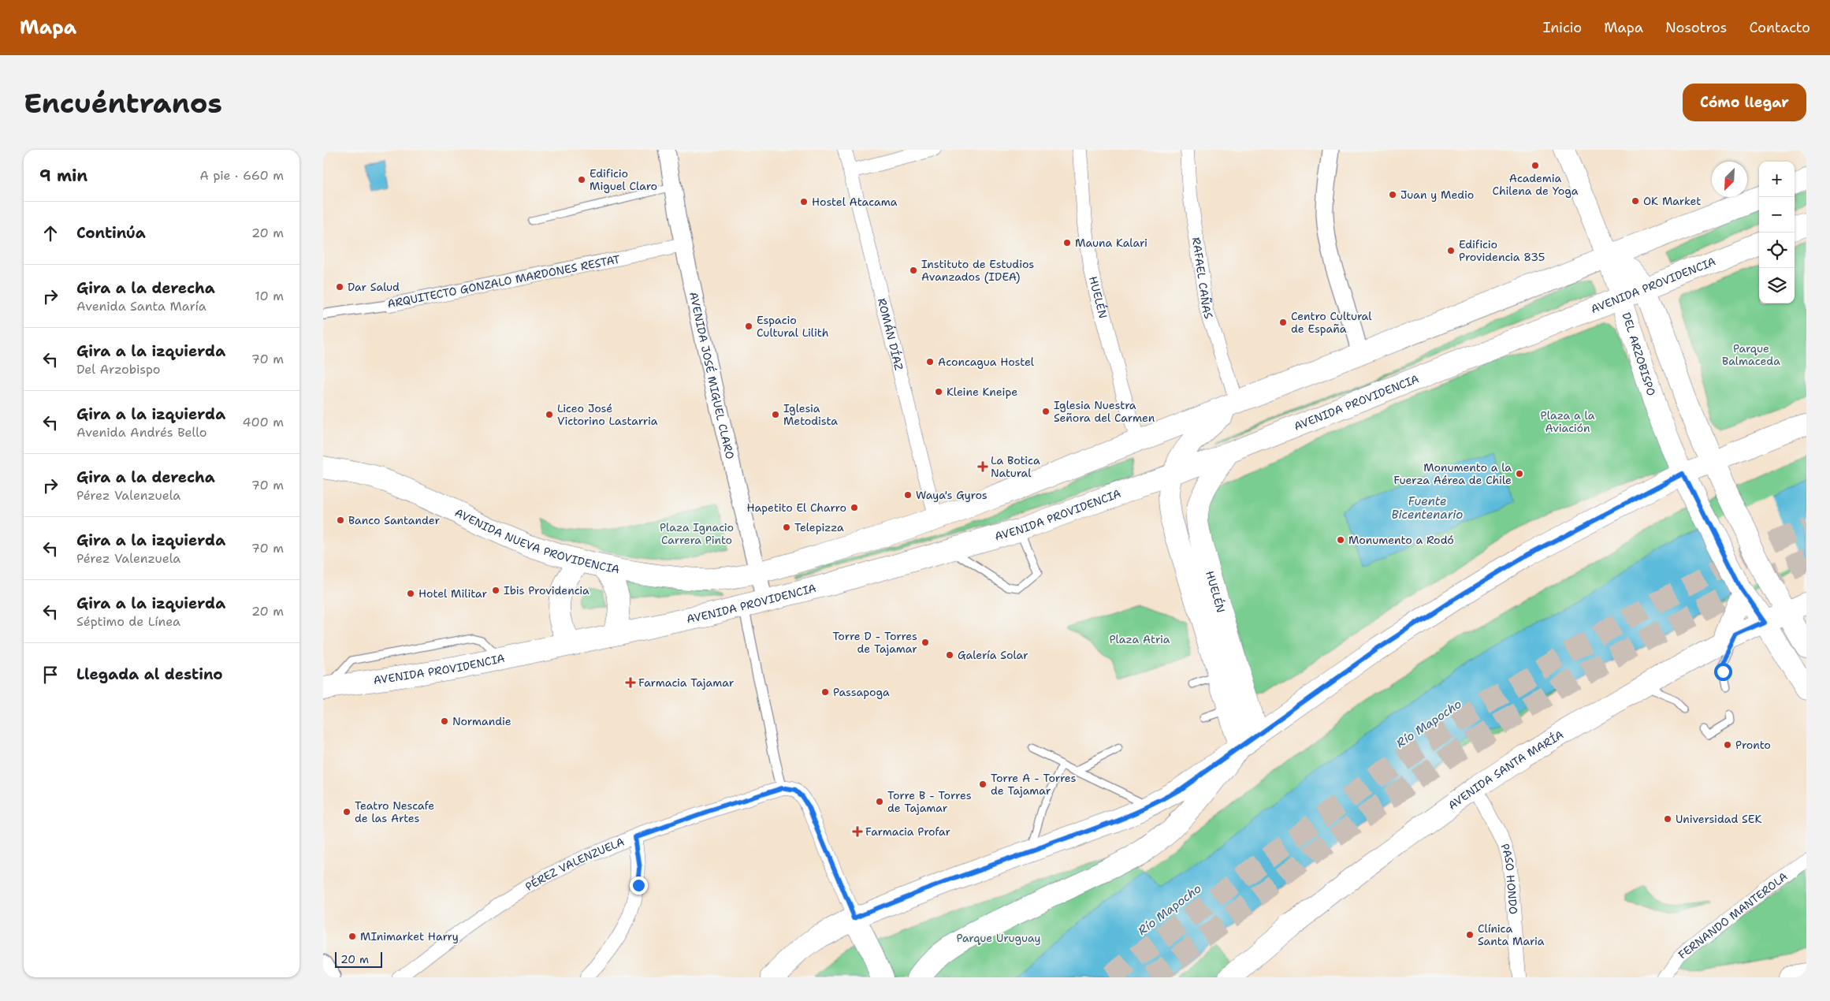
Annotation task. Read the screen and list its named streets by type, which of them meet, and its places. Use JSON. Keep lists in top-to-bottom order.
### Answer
{
  "streets": {
    "main road": [
      "AVENIDA PROVIDENCIA",
      "HUELÉN",
      "DEL ARZOBISPO",
      "AVENIDA NUEVA PROVIDENCIA",
      "AVENIDA SANTA MARÍA"
    ],
    "street": [
      "RAFAEL CAÑAS",
      "ARQUITECTO GONZALO MARDONES RESTAT",
      "ROMÁN DÍAZ",
      "AVENIDA JOSÉ MIGUEL CLARO",
      "PÉREZ VALENZUELA",
      "PASO HONDO",
      "FERNANDO MANTEROLA"
    ]
  },
  "crossings": [
    ["RAFAEL CAÑAS", "HUELÉN"],
    ["ARQUITECTO GONZALO MARDONES RESTAT", "AVENIDA JOSÉ MIGUEL CLARO"],
    ["AVENIDA PROVIDENCIA", "HUELÉN"],
    ["AVENIDA PROVIDENCIA", "DEL ARZOBISPO"],
    ["AVENIDA PROVIDENCIA", "AVENIDA JOSÉ MIGUEL CLARO"],
    ["AVENIDA PROVIDENCIA", "AVENIDA NUEVA PROVIDENCIA"],
    ["DEL ARZOBISPO", "AVENIDA SANTA MARÍA"],
    ["AVENIDA JOSÉ MIGUEL CLARO", "AVENIDA NUEVA PROVIDENCIA"],
    ["AVENIDA SANTA MARÍA", "PASO HONDO"]
  ],
  "water": ["Fuente Bicentenario", "Río Mapocho"],
  "parks": [
    "Parque Balmaceda",
    "Plaza a la Aviación",
    "Plaza Ignacio Carrera Pinto",
    "Plaza Atria",
    "Parque Uruguay"
  ],
  "places": {
    "other": [
      "Academia Chilena de Yoga",
      "Edificio Miguel Claro",
      "Juan y Medio",
      "OK Market",
      "Hostel Atacama",
      "Mauna Kalari",
      "Edificio Providencia 835",
      "Instituto de Estudios Avanzados (IDEA)",
      "Dar Salud",
      "Centro Cultural de España",
      "Espacio Cultural Lilith",
      "Aconcagua Hostel",
      "Kleine Kneipe",
      "Iglesia Nuestra Señora del Carmen",
      "Liceo José Victorino Lastarria",
      "Iglesia Metodista",
      "Monumento a la Fuerza Aérea de Chile",
      "Waya's Gyros",
      "Hapetito El Charro",
      "Banco Santander",
      "Telepizza",
      "Monumento a Rodó",
      "Ibis Providencia",
      "Hotel Militar",
      "Torre D - Torres de Tajamar",
      "Galería Solar",
      "Passapoga",
      "Normandie",
      "Pronto",
      "Torre A - Torres de Tajamar",
      "Torre B - Torres de Tajamar",
      "Teatro Nescafe de las Artes",
      "Universidad SEK",
      "Clínica Santa Maria",
      "MInimarket Harry"
    ],
    "health": ["La Botica Natural", "Farmacia Tajamar", "Farmacia Profar"]
  },
  "scale_bar": "20 m",
  "north": "bottom left",
  "page": {
    "header": "Mapa",
    "nav": [
      "Inicio",
      "Mapa",
      "Nosotros",
      "Contacto"
    ],
    "buttons": "Cómo llegar",
    "title": "Encuéntranos",
    "heading": ["9 min", "A pie · 660 m"],
    "map_buttons": ["+", "−"],
    "list": [
      ["Continúa", "20 m"],
      ["Gira a la derecha", "Avenida Santa María", "10 m"],
      ["Gira a la izquierda", "Del Arzobispo", "70 m"],
      ["Gira a la izquierda", "Avenida Andrés Bello", "400 m"],
      ["Gira a la derecha", "Pérez Valenzuela", "70 m"],
      ["Gira a la izquierda", "Pérez Valenzuela", "70 m"],
      ["Gira a la izquierda", "Séptimo de Línea", "20 m"],
      "Llegada al destino"
    ],
    "scale": "20 m"
  }
}
